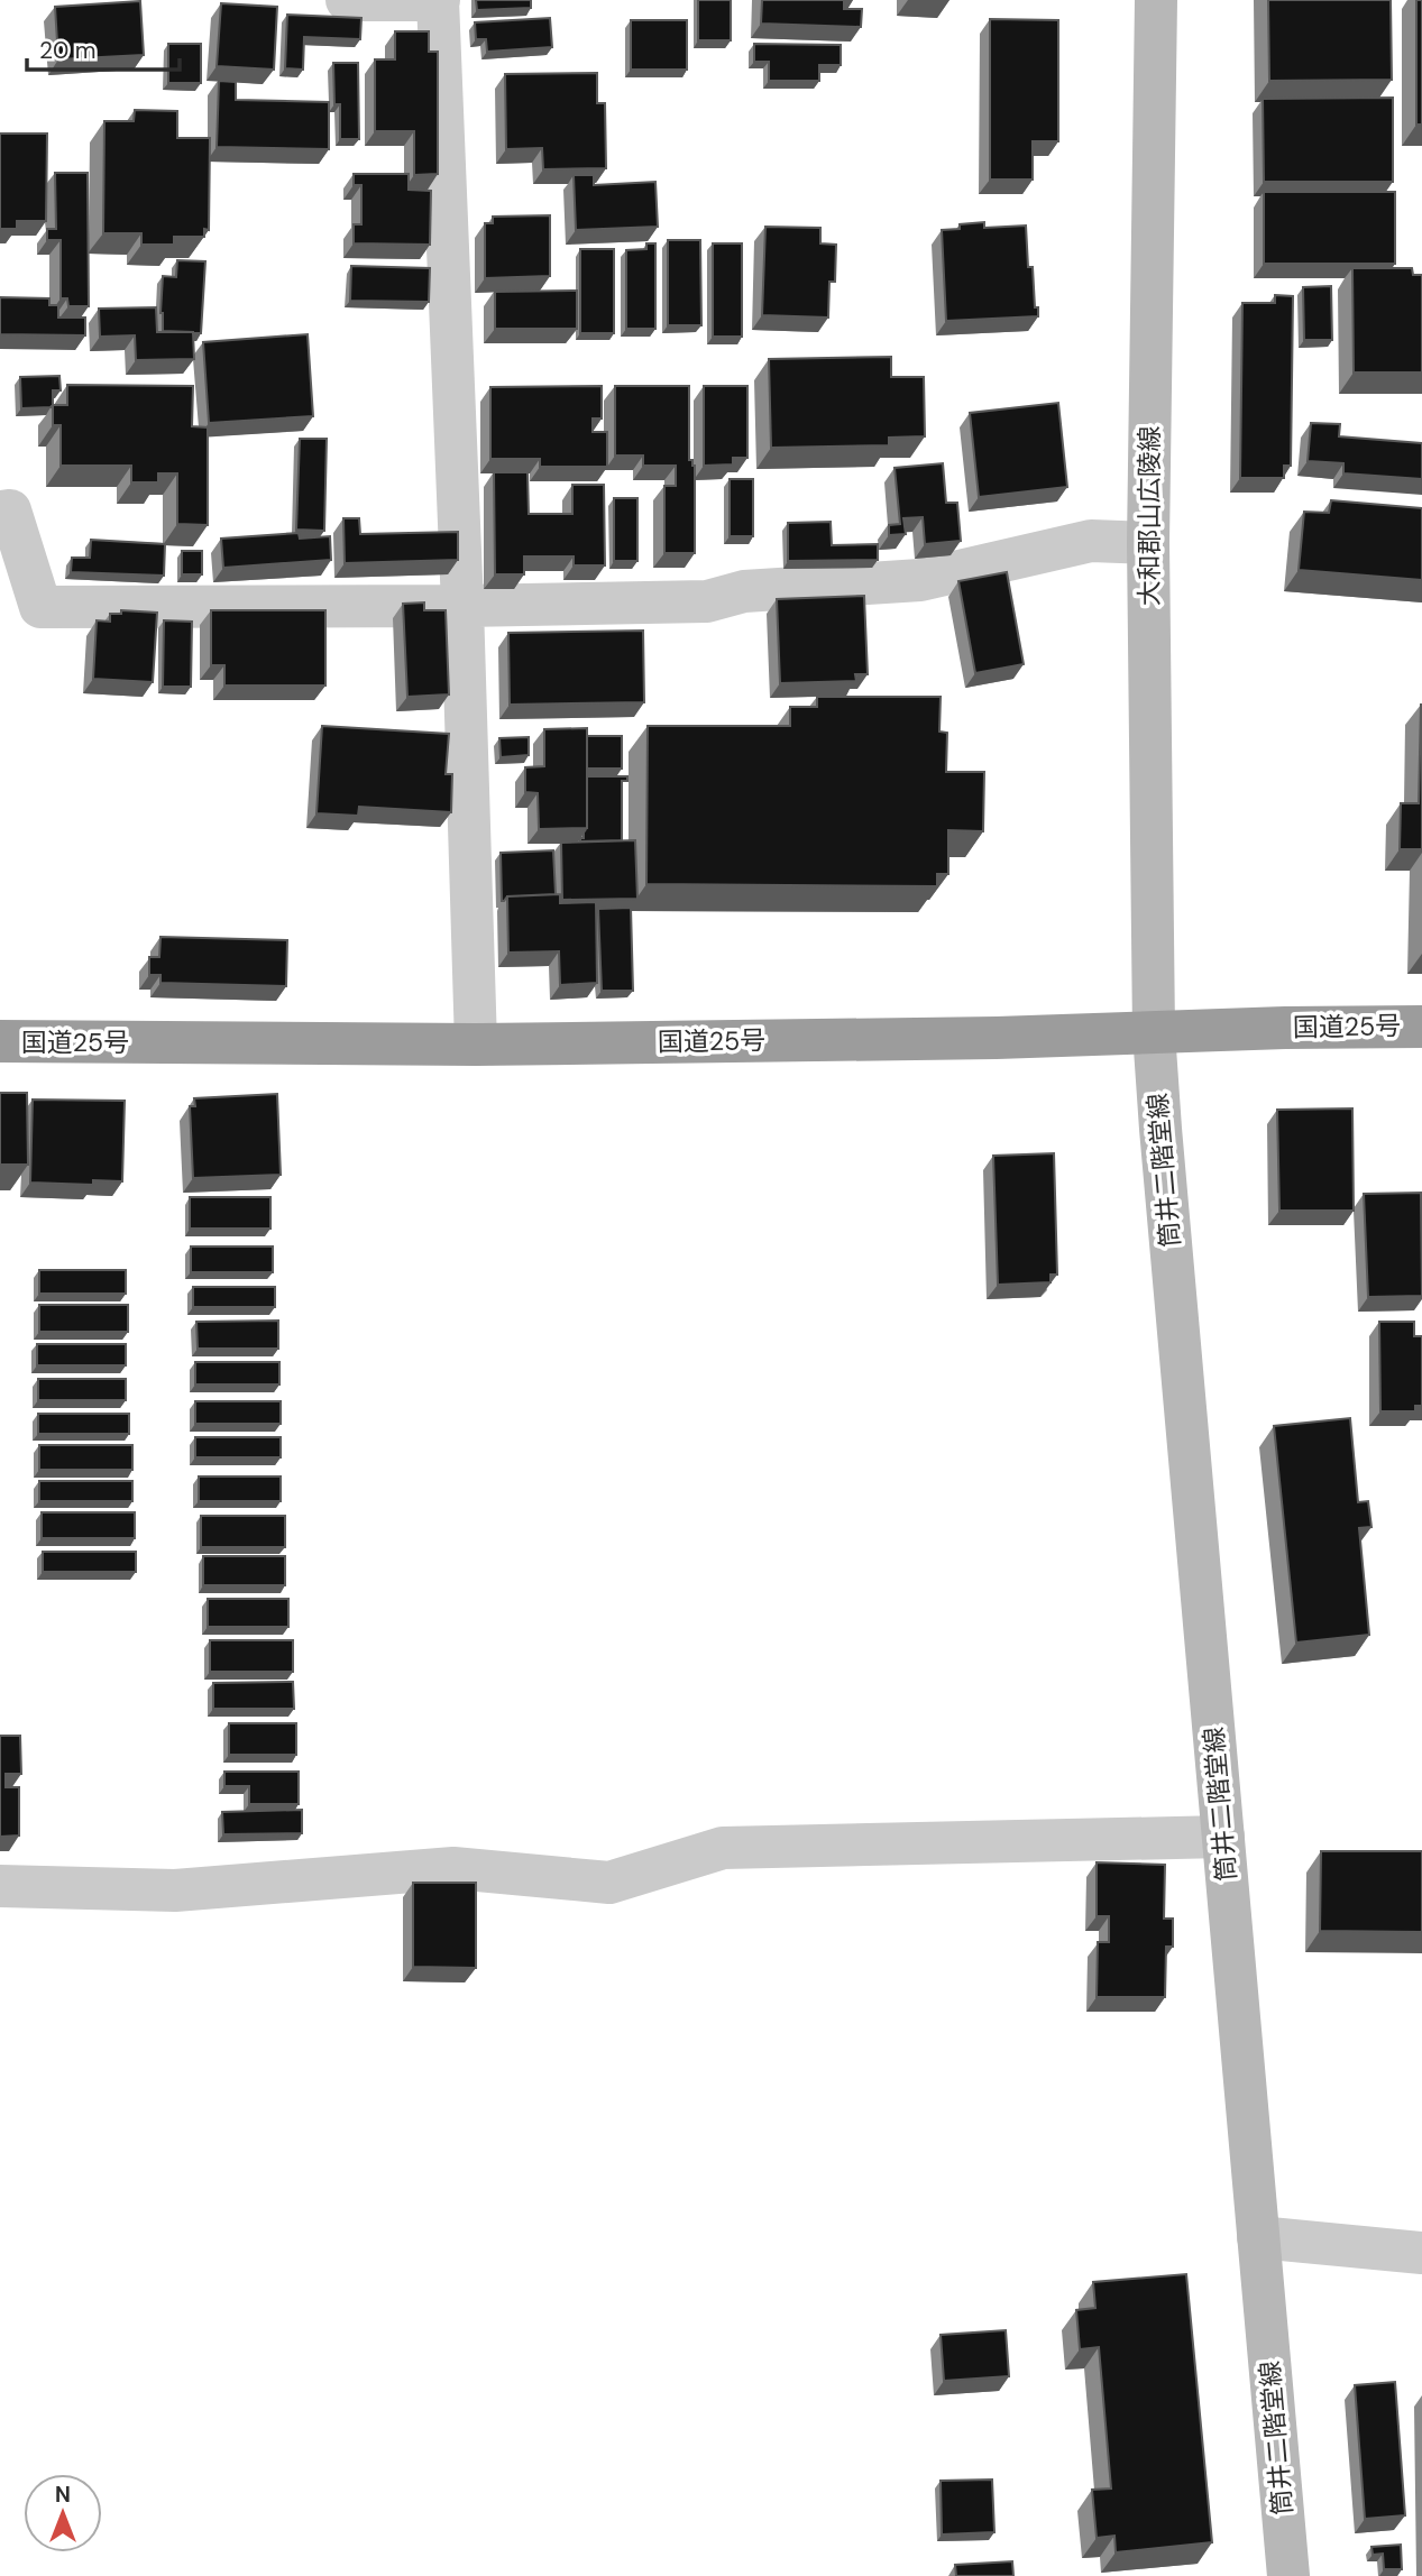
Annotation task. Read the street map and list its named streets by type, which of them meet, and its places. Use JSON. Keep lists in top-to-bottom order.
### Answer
{
  "streets": {
    "highway": ["国道25号"],
    "main road": ["大和郡山広陵線", "筒井二階堂線"]
  },
  "crossings": [
    ["大和郡山広陵線", "国道25号"],
    ["大和郡山広陵線", "筒井二階堂線"],
    ["国道25号", "筒井二階堂線"]
  ],
  "scale_bar": "20 m",
  "north": "top"
}
